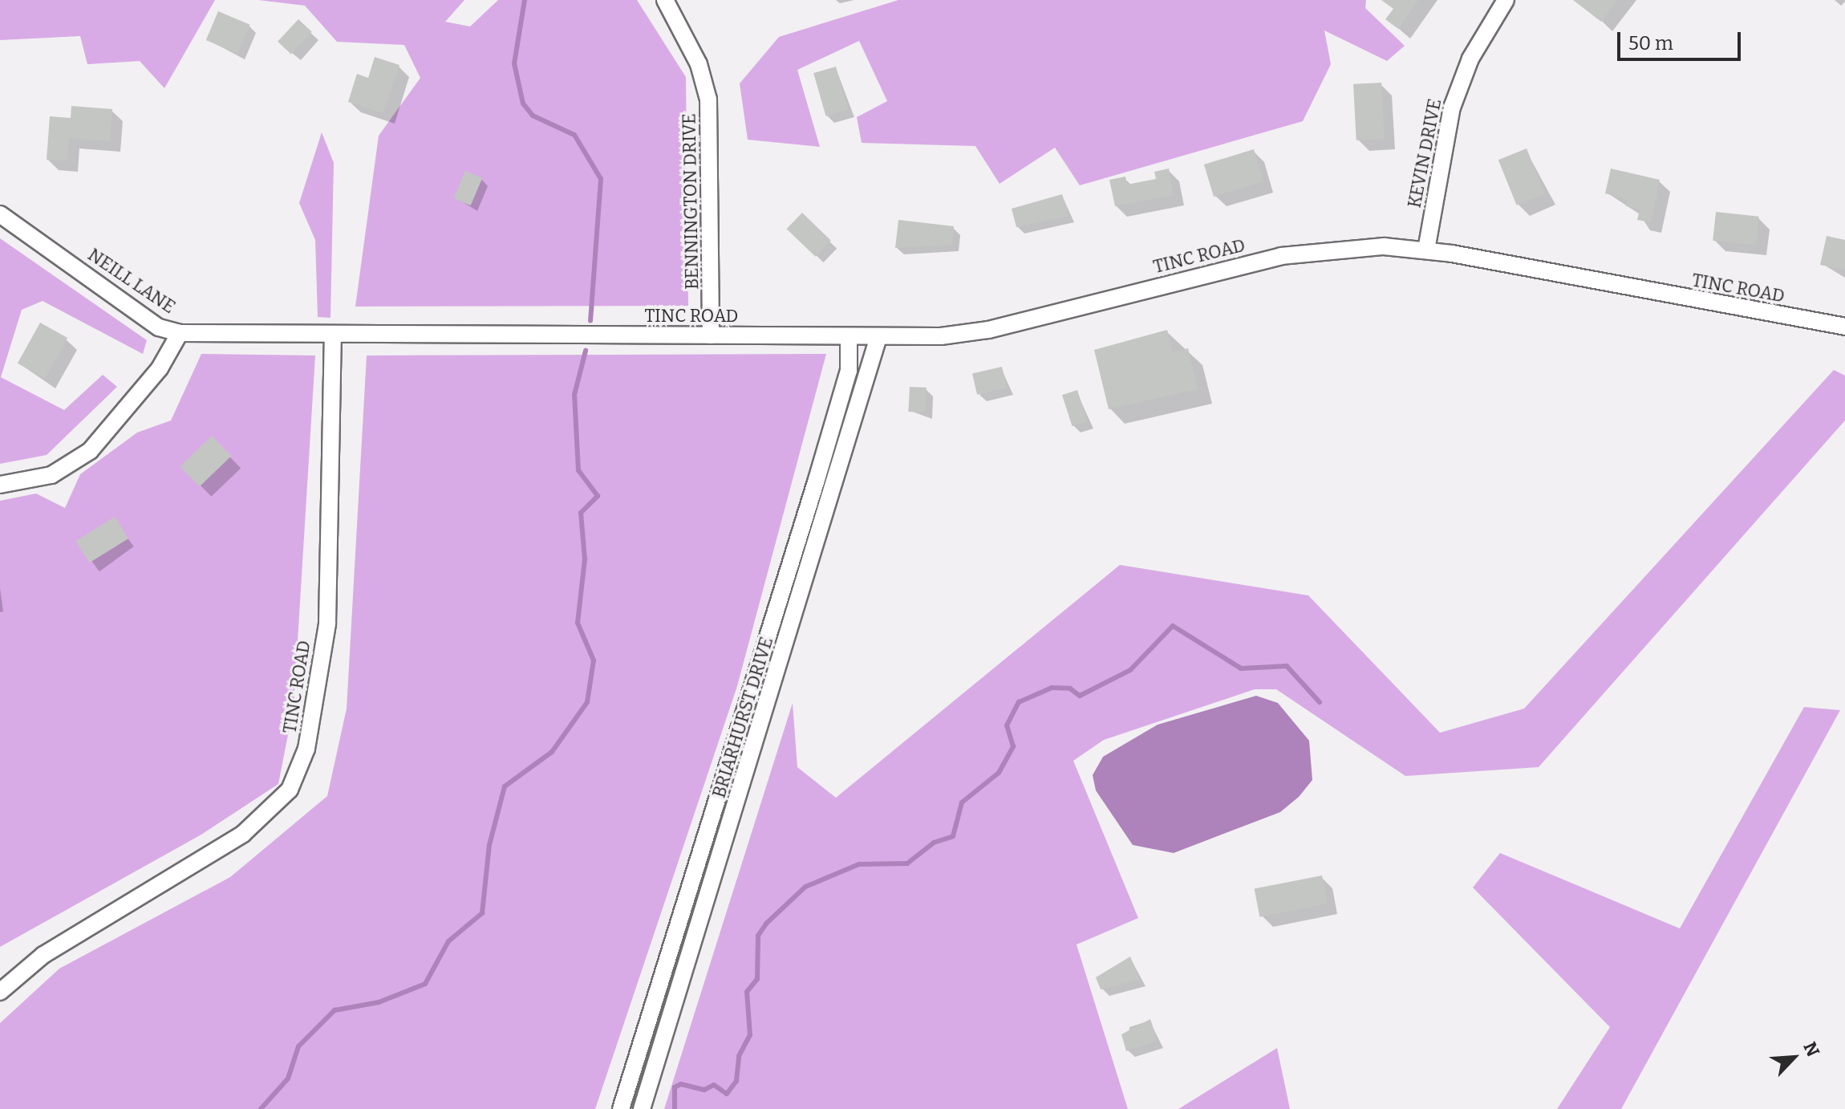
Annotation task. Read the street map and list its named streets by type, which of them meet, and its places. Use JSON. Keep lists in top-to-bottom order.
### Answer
{
  "streets": {
    "street": [
      "KEVIN DRIVE",
      "BENNINGTON DRIVE",
      "TINC ROAD",
      "NEILL LANE",
      "BRIARHURST DRIVE"
    ]
  },
  "crossings": [
    ["KEVIN DRIVE", "TINC ROAD"],
    ["BENNINGTON DRIVE", "TINC ROAD"],
    ["TINC ROAD", "NEILL LANE"],
    ["TINC ROAD", "BRIARHURST DRIVE"]
  ],
  "scale_bar": "50 m",
  "north": "top right"
}
